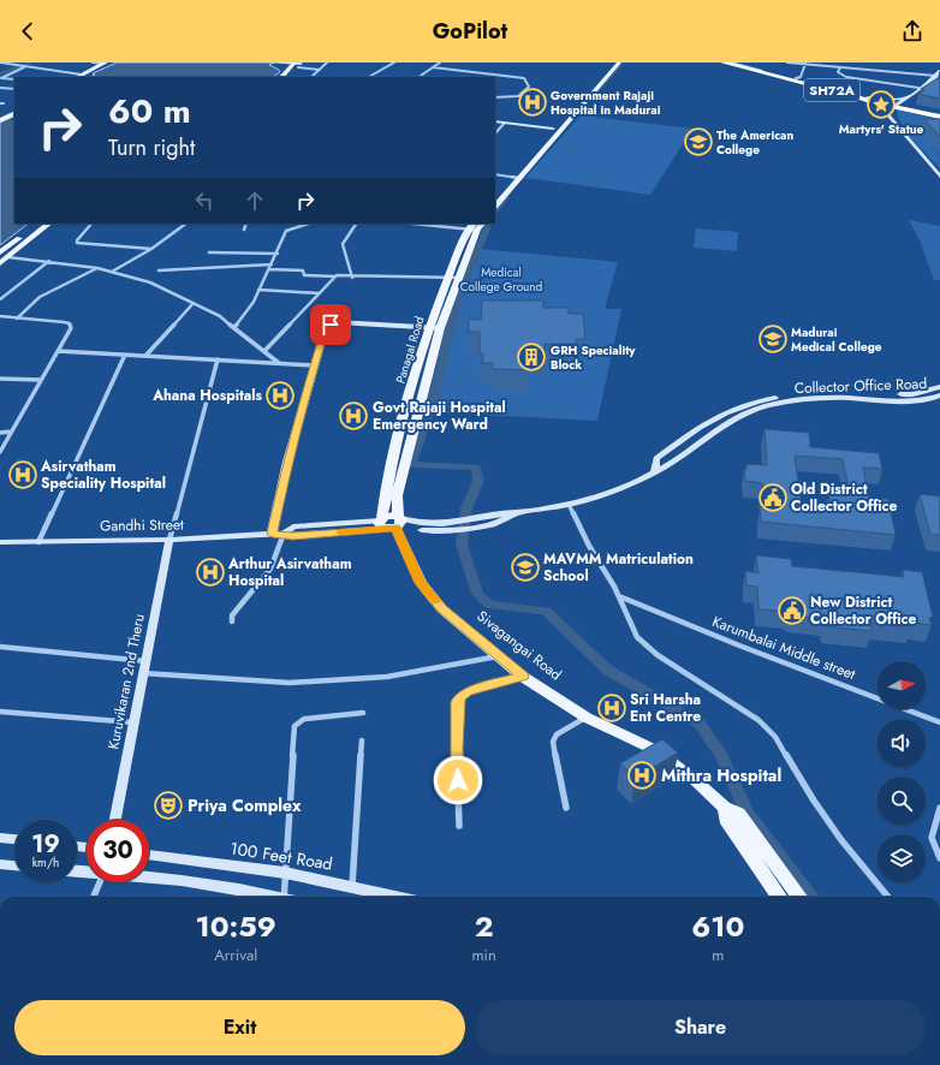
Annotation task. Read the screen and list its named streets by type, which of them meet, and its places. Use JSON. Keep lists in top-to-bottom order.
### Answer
{
  "streets": {
    "highway": ["SH72A"],
    "main road": ["Panagal Road", "Sivagangai Road"],
    "street": [
      "Collector Office Road",
      "Gandhi Street",
      "Karumbalai Middle street",
      "Kuruvikaran 2nd Theru",
      "100 Feet Road"
    ]
  },
  "crossings": [
    ["Panagal Road", "Collector Office Road"],
    ["Panagal Road", "Gandhi Street"],
    ["Panagal Road", "Sivagangai Road"],
    ["Collector Office Road", "Gandhi Street"],
    ["Collector Office Road", "Sivagangai Road"],
    ["Gandhi Street", "Sivagangai Road"],
    ["Gandhi Street", "Kuruvikaran 2nd Theru"]
  ],
  "parks": ["Medical College Ground"],
  "places": {
    "hospital": [
      "Government Rajaji Hospital in Madurai",
      "Ahana Hospitals",
      "Govt Rajaji Hospital Emergency Ward",
      "Asirvatham Speciality Hospital",
      "Arthur Asirvatham Hospital",
      "Sri Harsha Ent Centre",
      "Mithra Hospital"
    ],
    "place": ["Martyrs' Statue"],
    "school or university": ["The American College", "Madurai Medical College", "MAVMM Matriculation School"],
    "building": ["GRH Speciality Block"],
    "public building": ["Old District Collector Office", "New District Collector Office"],
    "theatre": ["Priya Complex"]
  },
  "north": "right",
  "page": {
    "header": "GoPilot",
    "turn": ["60 m", "Turn right"],
    "speed": "19 km/h",
    "limit": "30",
    "eta": [
      "10:59",
      "Arrival",
      "2",
      "min",
      "610",
      "m"
    ],
    "buttons": ["Exit", "Share"]
  }
}
